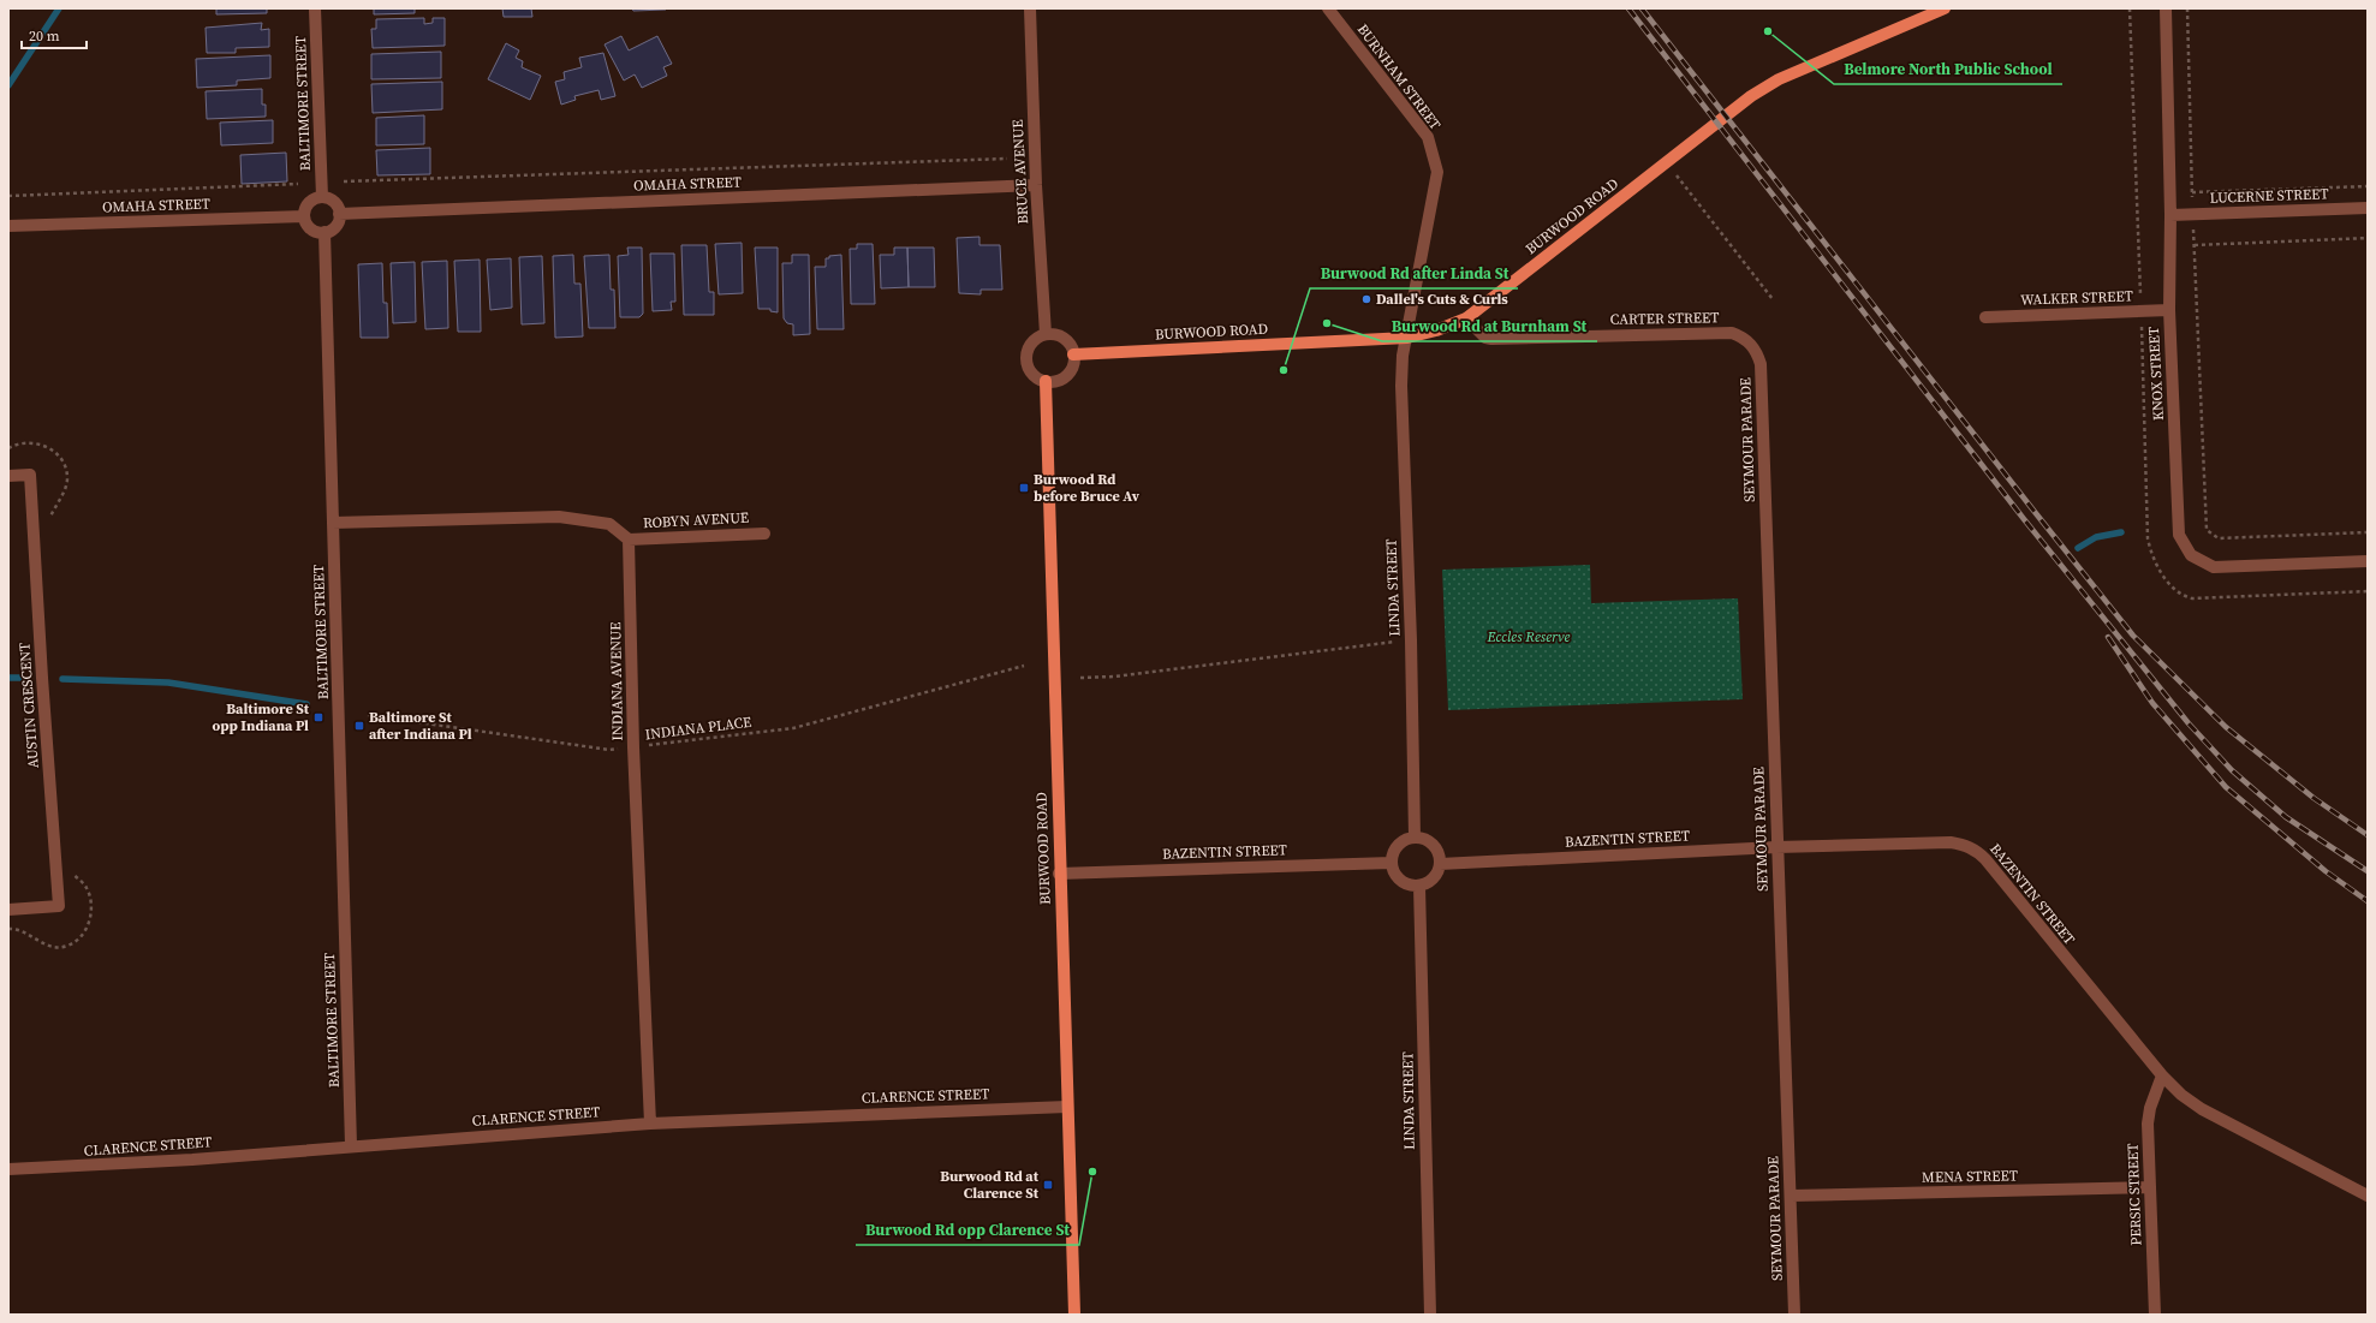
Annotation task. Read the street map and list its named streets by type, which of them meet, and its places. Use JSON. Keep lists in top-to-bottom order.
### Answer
{
  "streets": {
    "main road": ["BURWOOD ROAD"],
    "street": [
      "BURNHAM STREET",
      "BALTIMORE STREET",
      "BRUCE AVENUE",
      "OMAHA STREET",
      "LUCERNE STREET",
      "WALKER STREET",
      "CARTER STREET",
      "KNOX STREET",
      "SEYMOUR PARADE",
      "ROBYN AVENUE",
      "LINDA STREET",
      "INDIANA AVENUE",
      "AUSTIN CRESCENT",
      "BAZENTIN STREET",
      "CLARENCE STREET",
      "MENA STREET",
      "PERSIC STREET"
    ],
    "path": ["INDIANA PLACE"]
  },
  "crossings": [
    ["BURNHAM STREET", "BURWOOD ROAD"],
    ["BURNHAM STREET", "LINDA STREET"],
    ["BALTIMORE STREET", "OMAHA STREET"],
    ["BALTIMORE STREET", "CLARENCE STREET"],
    ["BRUCE AVENUE", "OMAHA STREET"],
    ["BRUCE AVENUE", "BURWOOD ROAD"],
    ["LUCERNE STREET", "KNOX STREET"],
    ["BURWOOD ROAD", "CARTER STREET"],
    ["BURWOOD ROAD", "LINDA STREET"],
    ["BURWOOD ROAD", "BAZENTIN STREET"],
    ["BURWOOD ROAD", "CLARENCE STREET"],
    ["WALKER STREET", "KNOX STREET"],
    ["CARTER STREET", "SEYMOUR PARADE"],
    ["SEYMOUR PARADE", "BAZENTIN STREET"],
    ["SEYMOUR PARADE", "MENA STREET"],
    ["ROBYN AVENUE", "INDIANA AVENUE"],
    ["LINDA STREET", "BAZENTIN STREET"],
    ["INDIANA AVENUE", "INDIANA PLACE"],
    ["INDIANA AVENUE", "CLARENCE STREET"],
    ["BAZENTIN STREET", "PERSIC STREET"],
    ["MENA STREET", "PERSIC STREET"]
  ],
  "parks": ["Eccles Reserve"],
  "places": {
    "other": [
      "Belmore North Public School",
      "Dallel's Cuts & Curls",
      "Burwood Rd at Burnham St",
      "Burwood Rd after Linda St",
      "Burwood Rd opp Clarence St"
    ],
    "transit": [
      "Burwood Rd before Bruce Av",
      "Baltimore St opp Indiana Pl",
      "Baltimore St after Indiana Pl",
      "Burwood Rd at Clarence St"
    ]
  },
  "scale_bar": "20 m"
}
